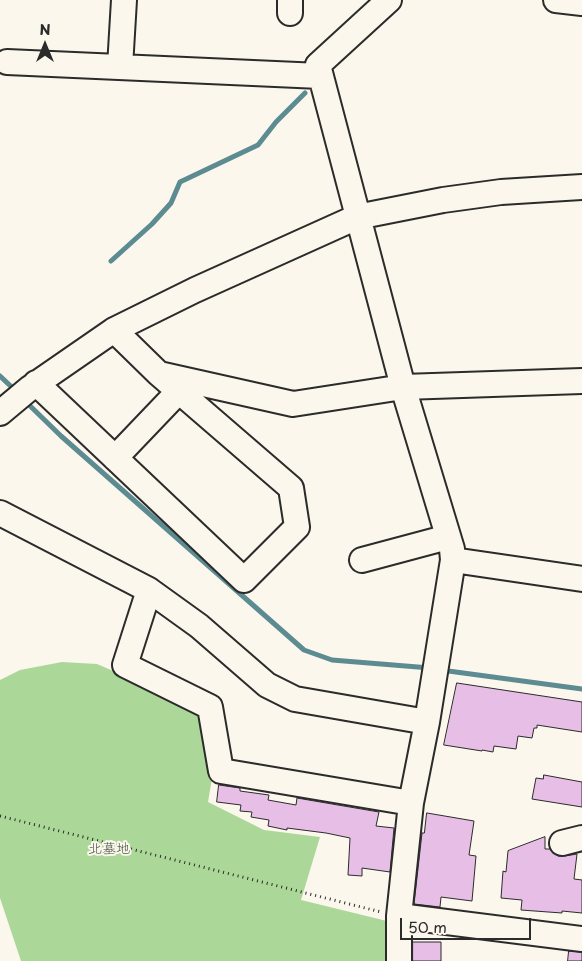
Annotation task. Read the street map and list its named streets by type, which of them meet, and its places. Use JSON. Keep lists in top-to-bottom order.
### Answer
{
  "parks": ["北墓地"],
  "scale_bar": "50 m",
  "north": "top"
}
